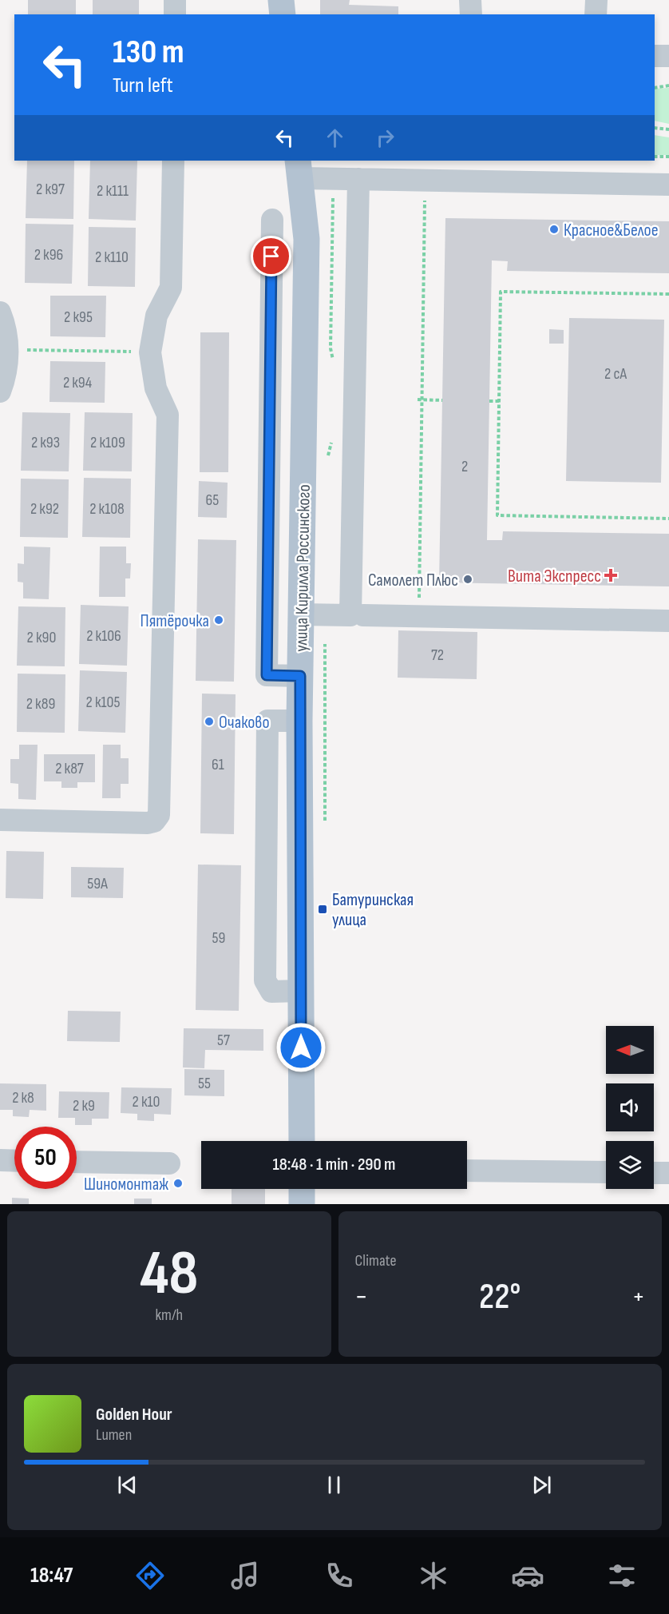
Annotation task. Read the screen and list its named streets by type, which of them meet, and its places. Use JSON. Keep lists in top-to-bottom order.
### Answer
{
  "streets": {
    "main road": ["улица Кирилла Россинского"]
  },
  "places": {
    "other": [
      "Красное&Белое",
      "Самолет Плюс",
      "Пятёрочка",
      "Очаково",
      "Шиномонтаж"
    ],
    "health": ["Вита Экспресс"],
    "transit": ["Батуринская улица"]
  },
  "house_numbers": [
    "2 к97",
    "2 к111",
    "2 к96",
    "2 к110",
    "2 к95",
    "2 сА",
    "2 к94",
    "2 к93",
    "2 к109",
    "2",
    "65",
    "2 к92",
    "2 к108",
    "2 к106",
    "2 к90",
    "72",
    "2 к105",
    "2 к89",
    "61",
    "2 к87",
    "59А",
    "59",
    "57",
    "55",
    "2 к8",
    "2 к10",
    "2 к9"
  ],
  "north": "left",
  "page": {
    "turn": ["130 m", "Turn left"],
    "limit": "50",
    "trip": "18:48 · 1 min · 290 m",
    "tile": [
      ["48", "km/h"],
      "Climate"
    ],
    "heat": ["−", "22°", "+"],
    "song": ["Golden Hour", "Lumen"],
    "tabs": "18:47"
  }
}
